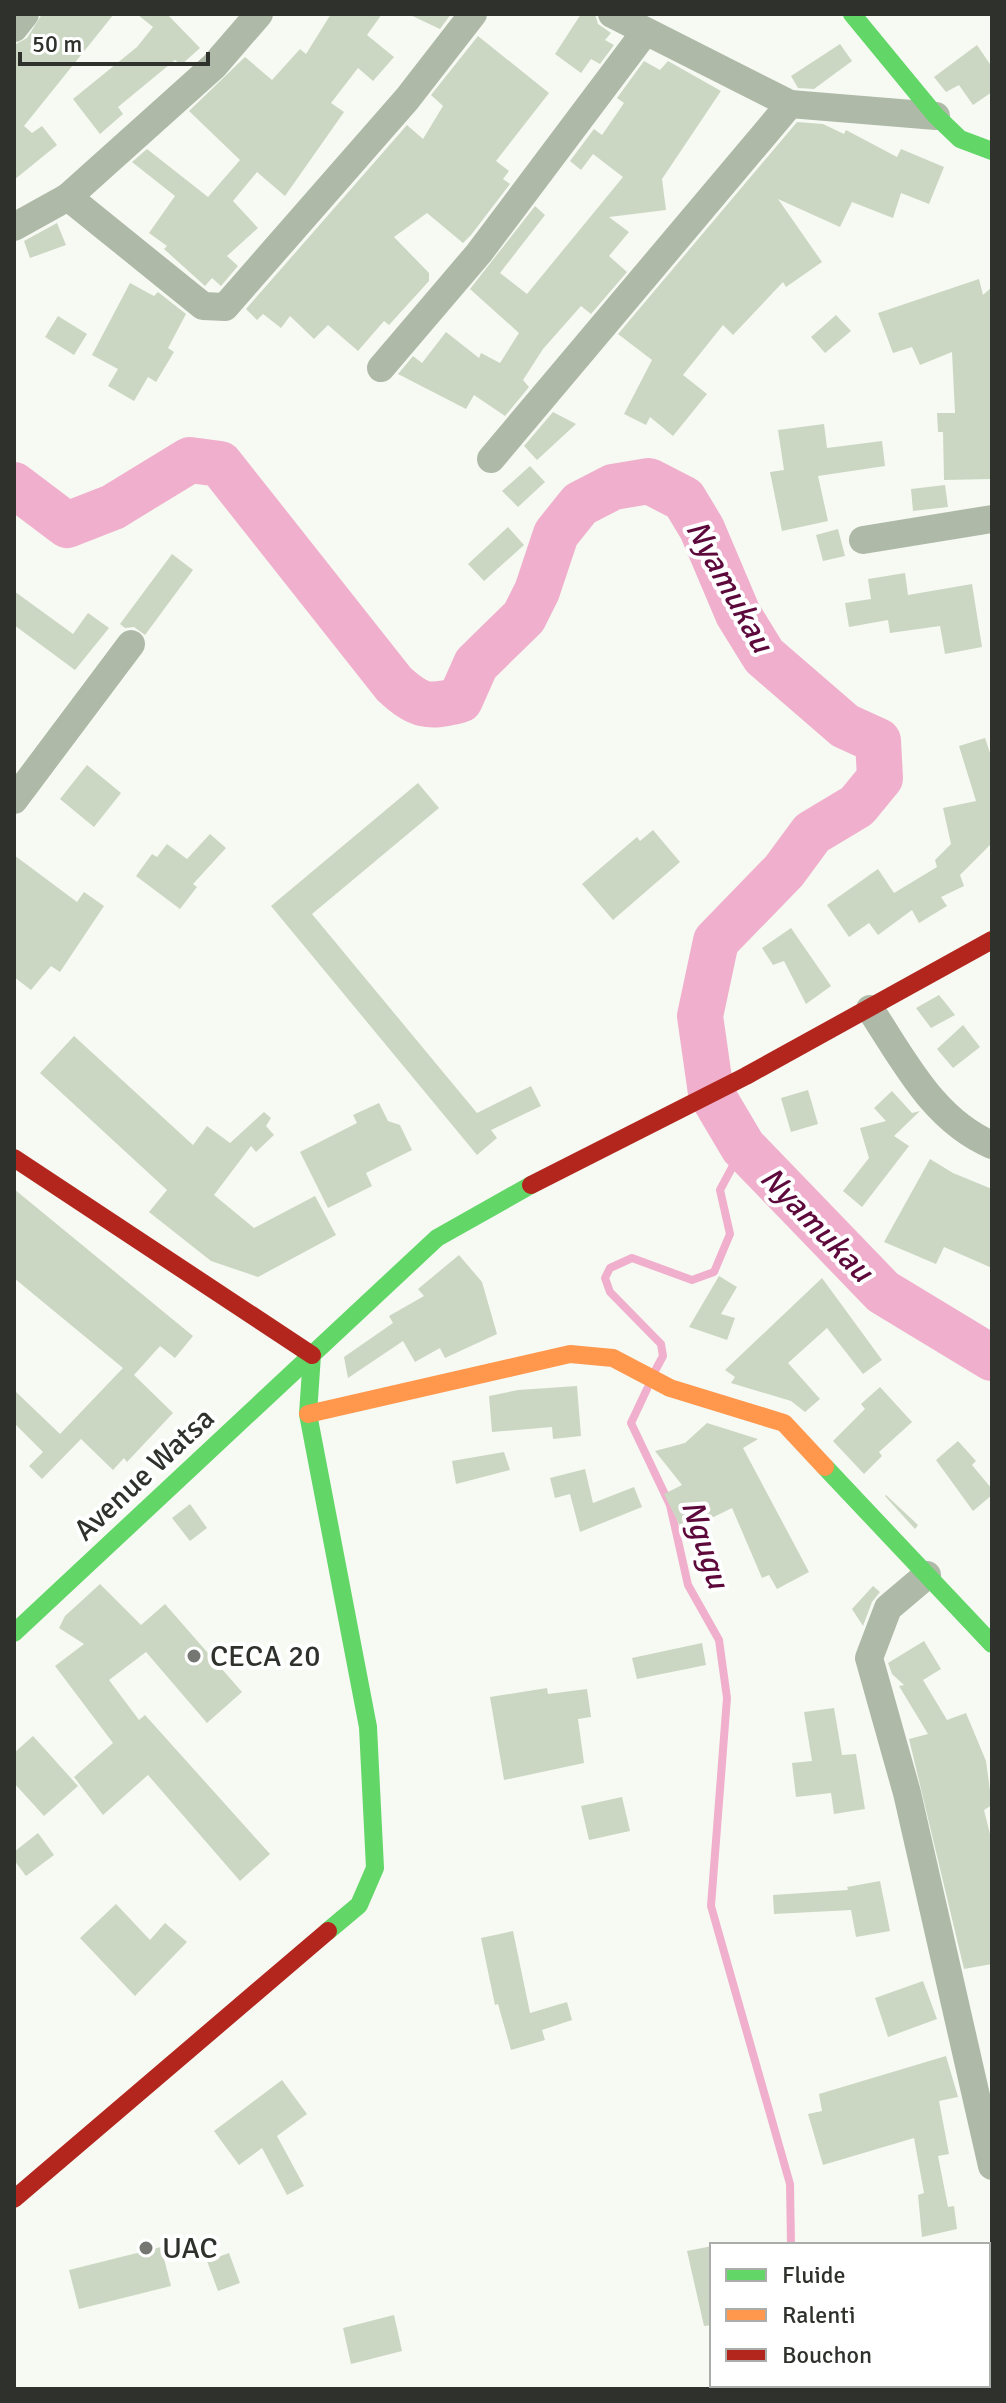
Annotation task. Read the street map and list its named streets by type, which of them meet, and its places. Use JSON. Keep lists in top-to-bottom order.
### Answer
{
  "streets": {
    "street": ["Avenue Watsa"]
  },
  "water": ["Nyamukau", "Ngugu"],
  "places": ["CECA 20", "UAC"],
  "legend": ["Fluide", "Ralenti", "Bouchon"],
  "scale_bar": "50 m"
}
